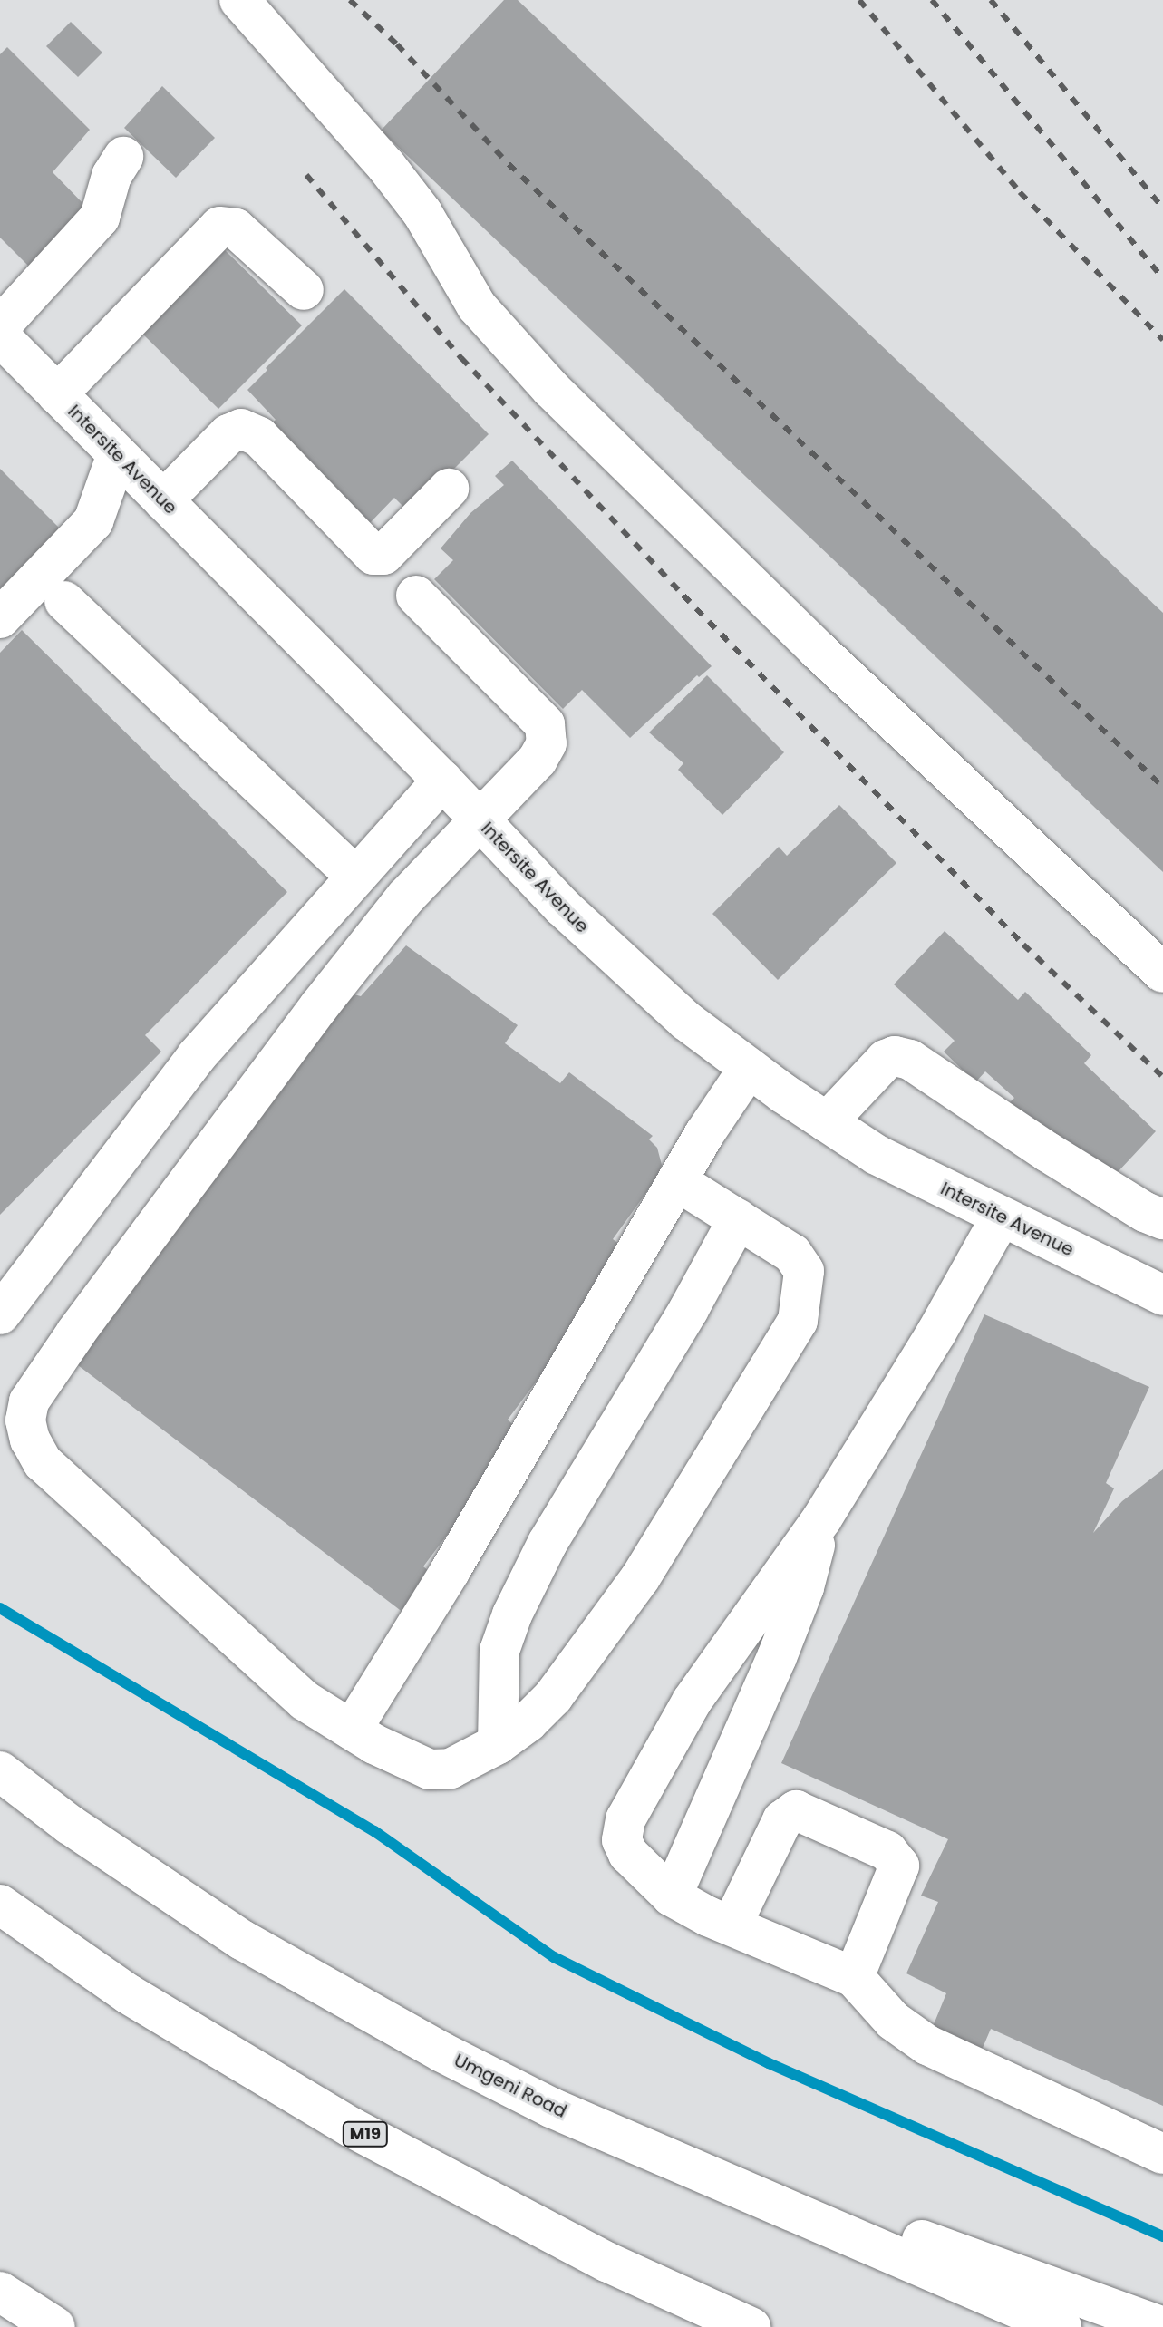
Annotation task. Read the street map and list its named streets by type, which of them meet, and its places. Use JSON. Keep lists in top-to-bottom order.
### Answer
{
  "streets": {
    "main road": ["Intersite Avenue", "Umgeni Road", "M19"]
  }
}
